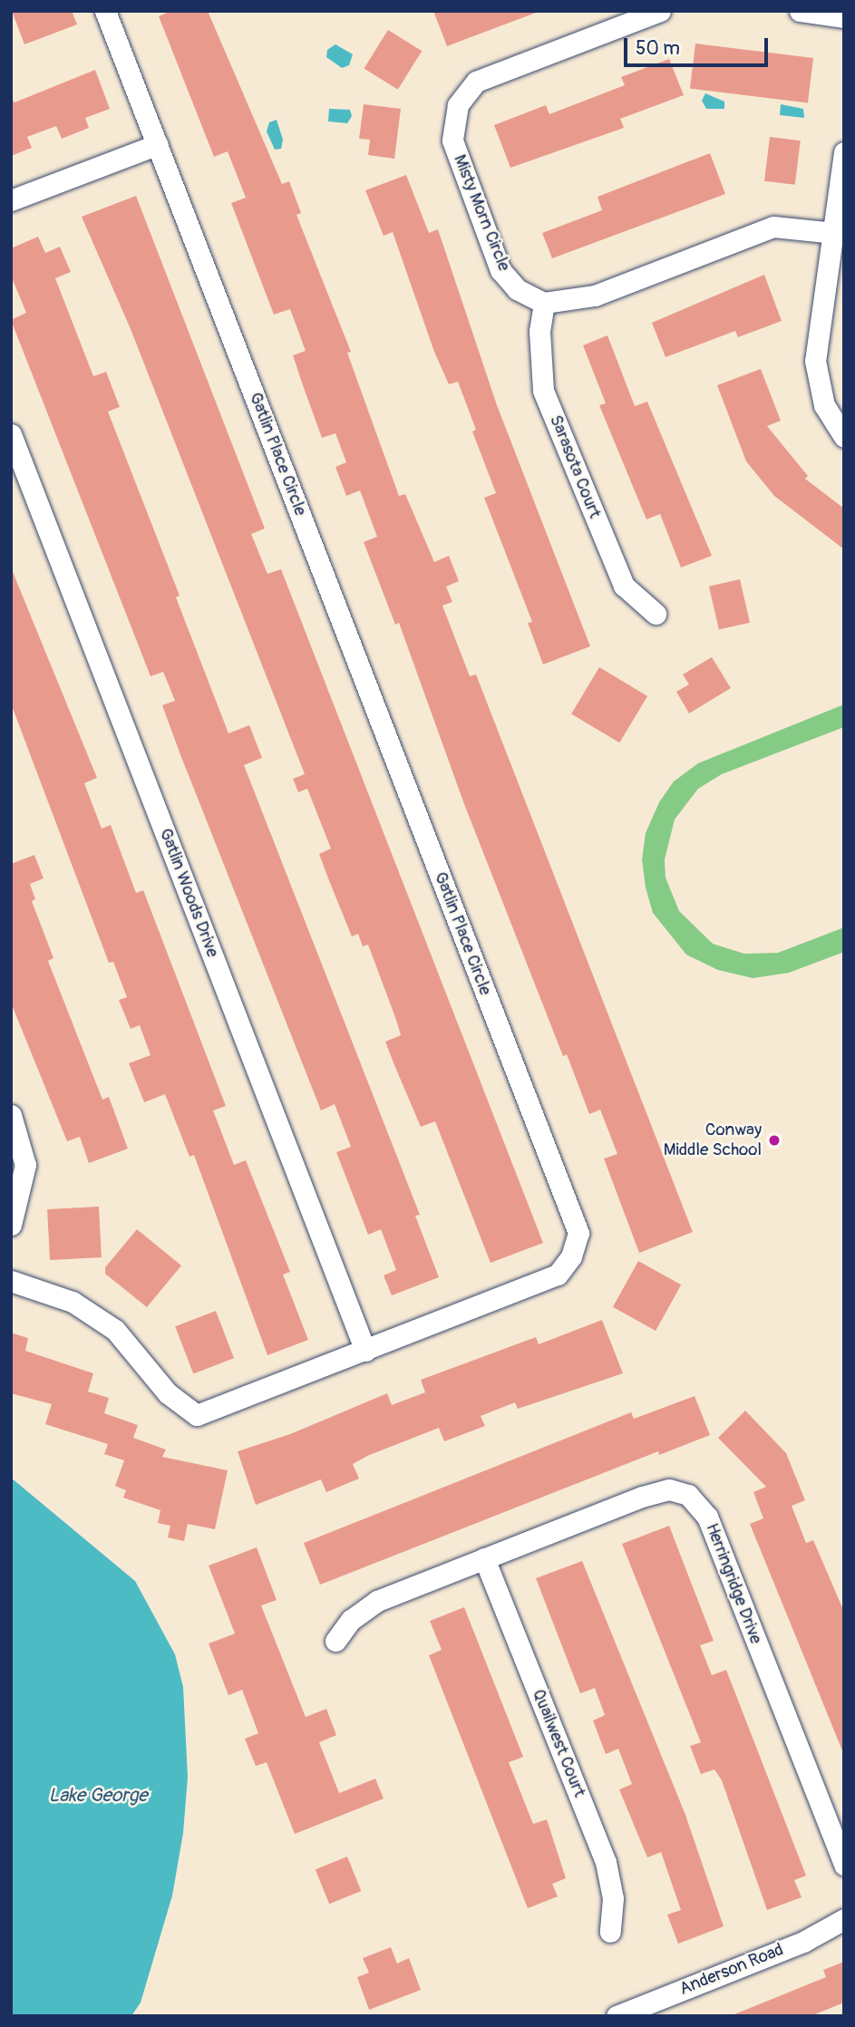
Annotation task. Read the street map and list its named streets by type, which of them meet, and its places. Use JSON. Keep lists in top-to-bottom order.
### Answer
{
  "streets": {
    "street": [
      "Misty Morn Circle",
      "Gatlin Place Circle",
      "Sarasota Court",
      "Gatlin Woods Drive",
      "Herringridge Drive",
      "Quailwest Court",
      "Anderson Road"
    ]
  },
  "crossings": [
    ["Misty Morn Circle", "Sarasota Court"],
    ["Gatlin Place Circle", "Gatlin Woods Drive"],
    ["Herringridge Drive", "Quailwest Court"]
  ],
  "water": ["Lake George"],
  "places": ["Conway Middle School"],
  "scale_bar": "50 m"
}
